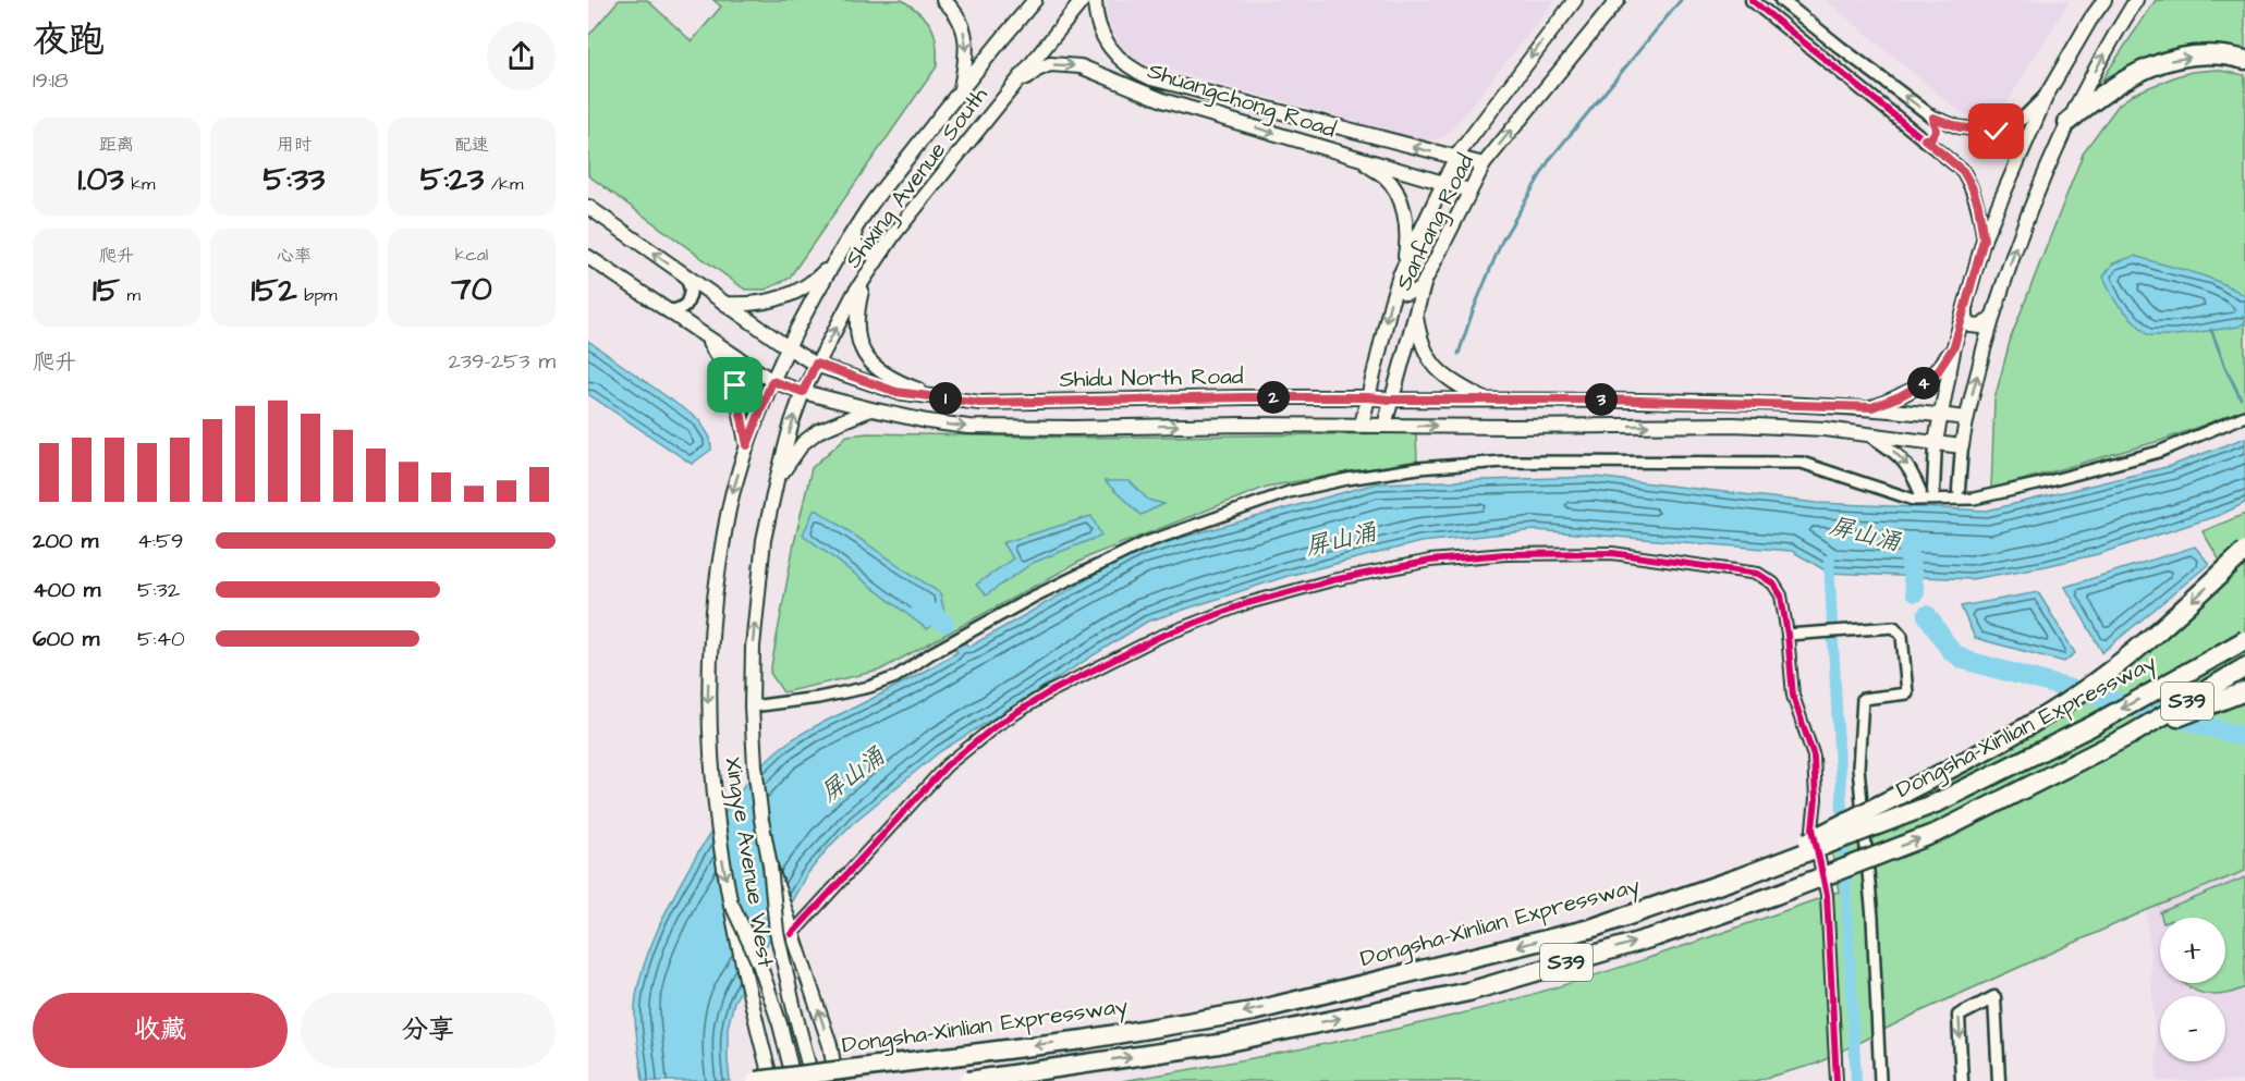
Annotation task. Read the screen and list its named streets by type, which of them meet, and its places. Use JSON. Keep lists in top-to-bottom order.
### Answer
{
  "streets": {
    "highway": ["S39", "Dongsha-Xinlian Expressway"],
    "main road": [
      "Shuangchong Road",
      "Shixing Avenue South",
      "Sanfang Road",
      "Shidu North Road",
      "Xingye Avenue West"
    ]
  },
  "crossings": [
    ["Shuangchong Road", "Shixing Avenue South"],
    ["Shuangchong Road", "Sanfang Road"],
    ["Shixing Avenue South", "Shidu North Road"],
    ["Shixing Avenue South", "Xingye Avenue West"],
    ["Sanfang Road", "Shidu North Road"]
  ],
  "water": ["屏山涌"],
  "page": {
    "heading": ["夜跑", "19:18"],
    "stats": [
      ["距离", "1.03 km"],
      ["用时", "5:33"],
      ["配速", "5:23 /km"],
      ["爬升", "15 m"],
      ["心率", "152 bpm"],
      ["kcal", "70"]
    ],
    "chart": ["爬升", "239–253 m"],
    "pins": [
      "4",
      "2",
      "1",
      "3"
    ],
    "list": [
      {
        "name": "200 m",
        "note": "4:59"
      },
      {
        "name": "400 m",
        "note": "5:32"
      },
      {
        "name": "600 m",
        "note": "5:40"
      }
    ],
    "map_buttons": ["+", "−"],
    "buttons": ["收藏", "分享"]
  }
}
